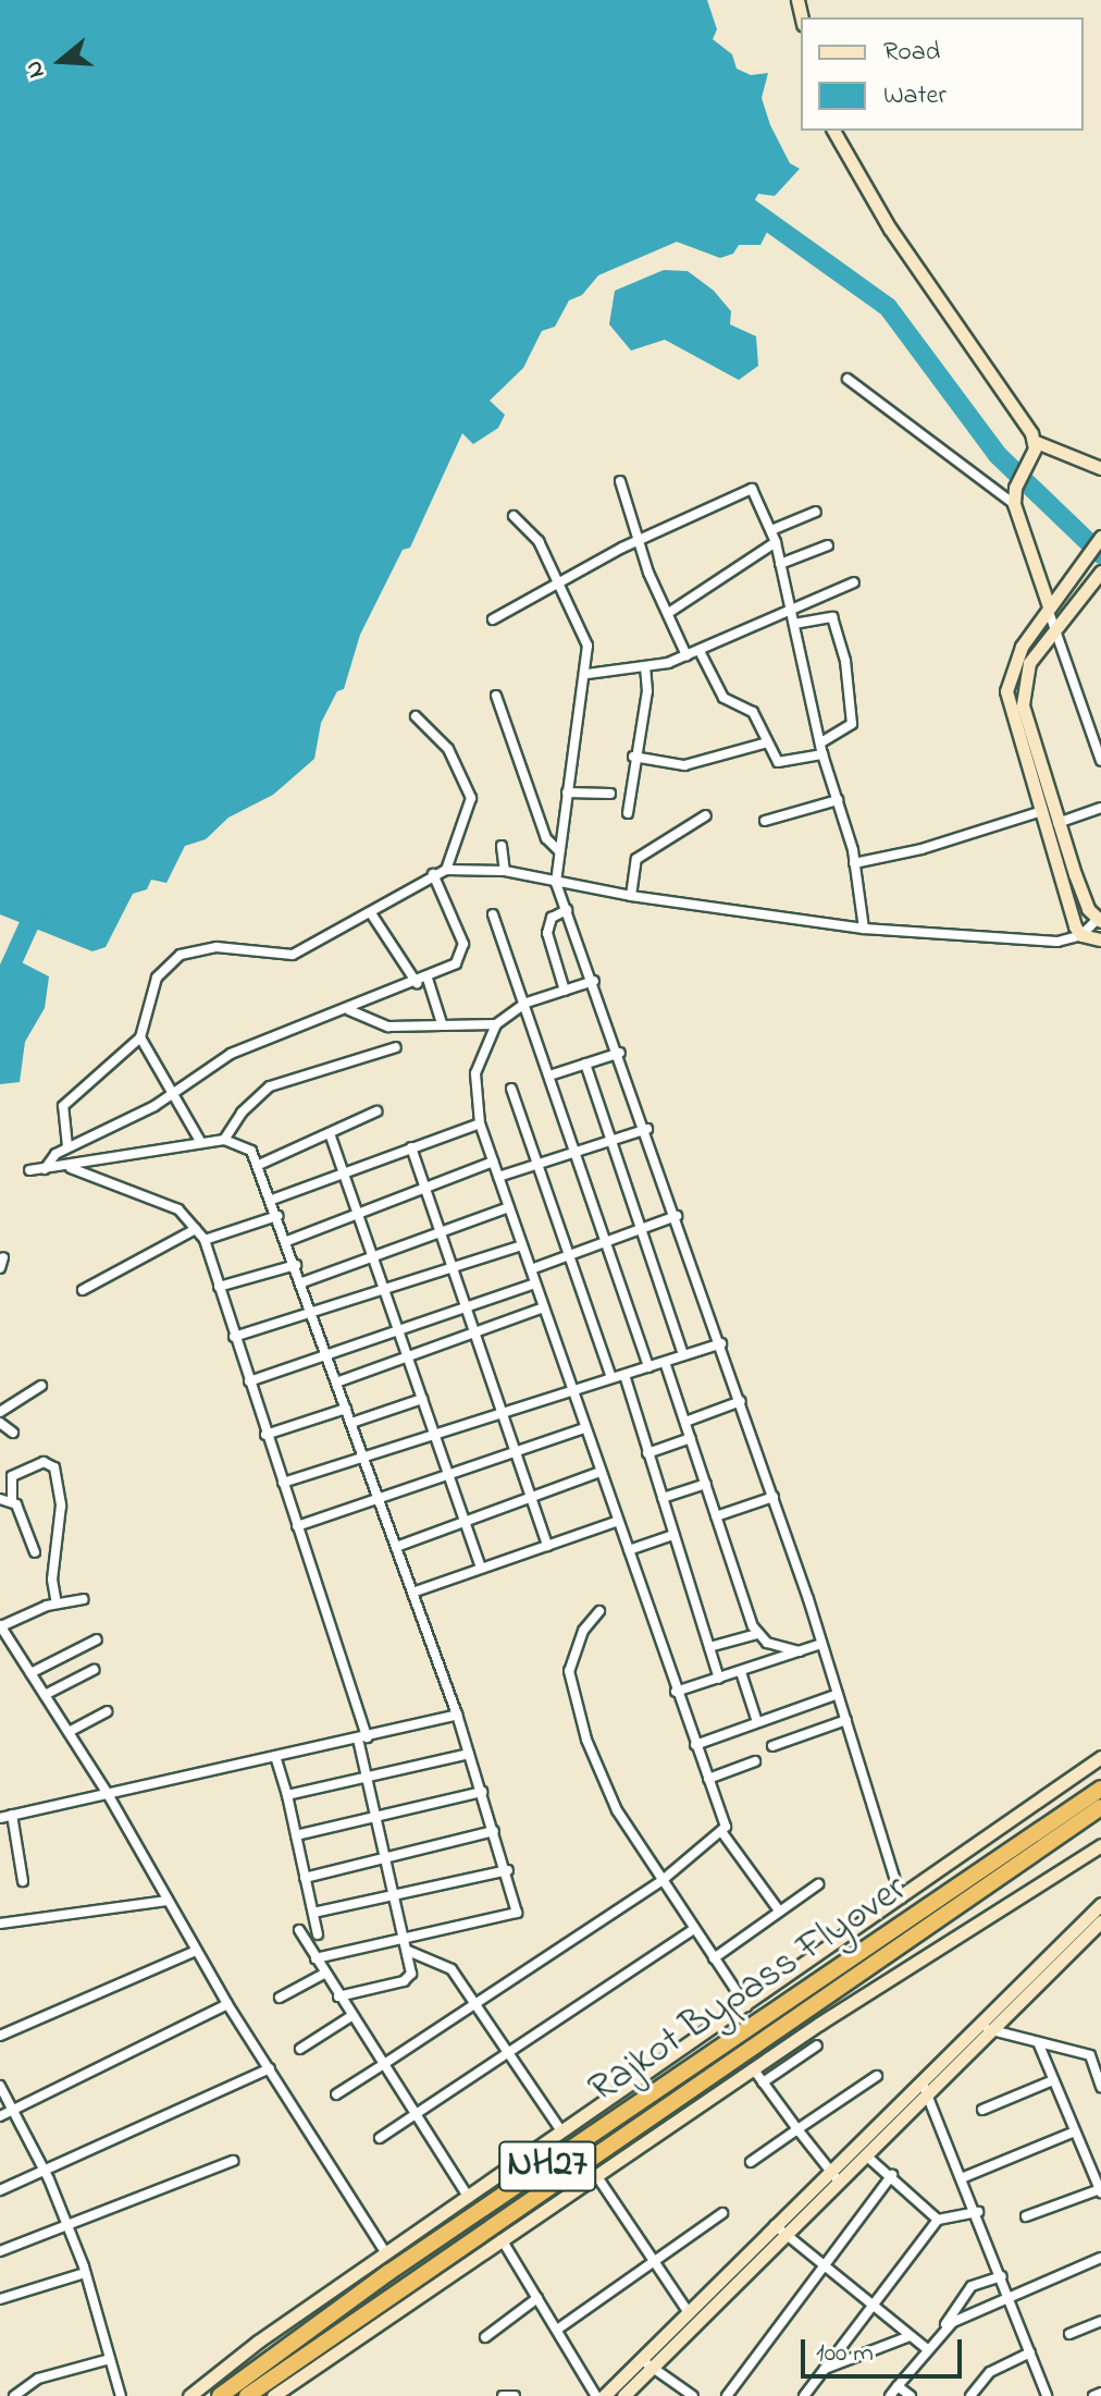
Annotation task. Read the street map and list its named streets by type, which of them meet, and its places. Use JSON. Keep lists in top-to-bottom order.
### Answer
{
  "streets": {
    "highway": ["Rajkot Bypass Flyover", "NH27"]
  },
  "legend": ["Road", "Water"],
  "scale_bar": "100 m",
  "north": "left"
}
